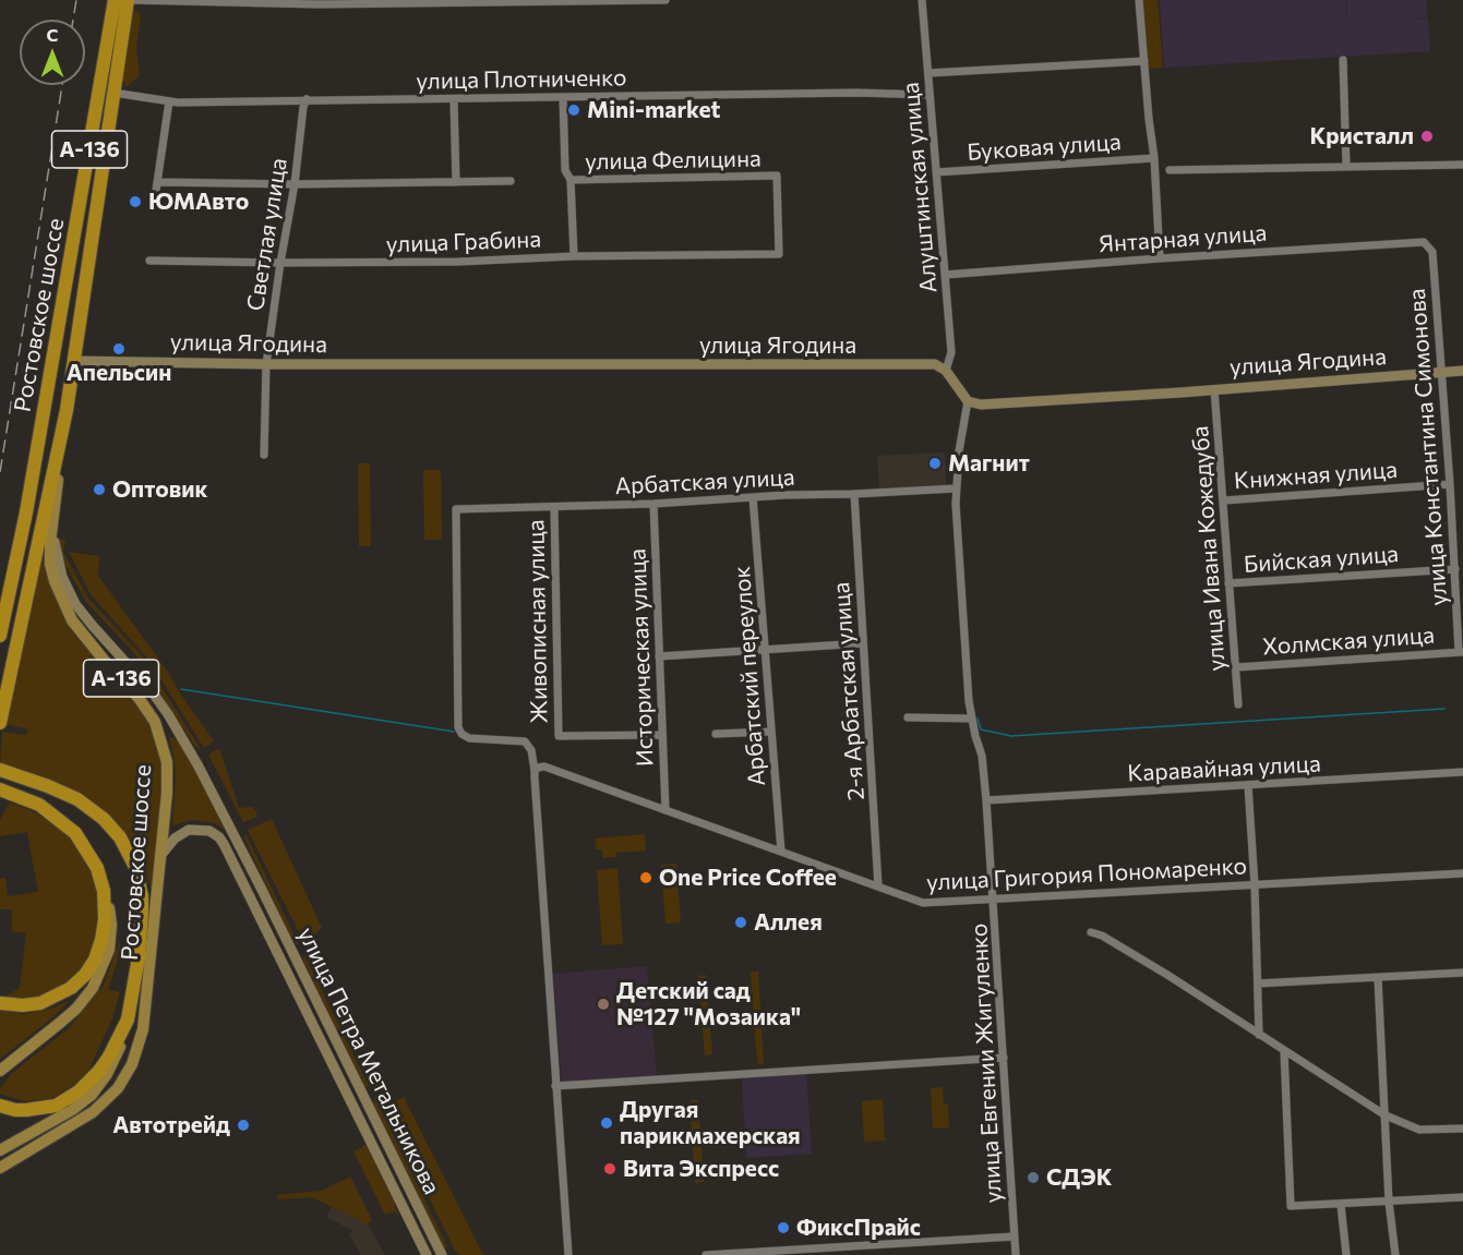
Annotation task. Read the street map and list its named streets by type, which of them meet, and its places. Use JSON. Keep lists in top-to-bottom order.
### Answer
{
  "streets": {
    "highway": ["А-136", "Ростовское шоссе"],
    "street": [
      "улица Плотниченко",
      "Буковая улица",
      "улица Фелицина",
      "Алуштинская улица",
      "Светлая улица",
      "Янтарная улица",
      "улица Грабина",
      "улица Ягодина",
      "улица Константина Симонова",
      "Книжная улица",
      "Арбатская улица",
      "улица Ивана Кожедуба",
      "Бийская улица",
      "Живописная улица",
      "Холмская улица",
      "Историческая улица",
      "Арбатский переулок",
      "2-я Арбатская улица",
      "Каравайная улица",
      "улица Григория Пономаренко",
      "улица Петра Метальникова",
      "улица Евгении Жигуленко"
    ]
  },
  "crossings": [
    ["улица Плотниченко", "Алуштинская улица"],
    ["улица Плотниченко", "Светлая улица"],
    ["улица Плотниченко", "Ростовское шоссе"],
    ["Буковая улица", "Алуштинская улица"],
    ["улица Фелицина", "улица Грабина"],
    ["Алуштинская улица", "Янтарная улица"],
    ["Алуштинская улица", "улица Ягодина"],
    ["Светлая улица", "улица Грабина"],
    ["Светлая улица", "улица Ягодина"],
    ["Янтарная улица", "улица Константина Симонова"],
    ["Ростовское шоссе", "улица Ягодина"],
    ["Ростовское шоссе", "улица Петра Метальникова"],
    ["улица Ягодина", "улица Константина Симонова"],
    ["улица Ягодина", "улица Ивана Кожедуба"],
    ["улица Ягодина", "улица Евгении Жигуленко"],
    ["улица Константина Симонова", "Книжная улица"],
    ["улица Константина Симонова", "Бийская улица"],
    ["улица Константина Симонова", "Холмская улица"],
    ["Книжная улица", "улица Ивана Кожедуба"],
    ["Арбатская улица", "Живописная улица"],
    ["Арбатская улица", "Историческая улица"],
    ["Арбатская улица", "Арбатский переулок"],
    ["Арбатская улица", "2-я Арбатская улица"],
    ["Арбатская улица", "улица Григория Пономаренко"],
    ["Арбатская улица", "улица Евгении Жигуленко"],
    ["улица Ивана Кожедуба", "Бийская улица"],
    ["улица Ивана Кожедуба", "Холмская улица"],
    ["Живописная улица", "Историческая улица"],
    ["Историческая улица", "улица Григория Пономаренко"],
    ["Арбатский переулок", "улица Григория Пономаренко"],
    ["2-я Арбатская улица", "улица Григория Пономаренко"],
    ["Каравайная улица", "улица Евгении Жигуленко"],
    ["улица Григория Пономаренко", "улица Евгении Жигуленко"]
  ],
  "places": [
    "Mini-market",
    "Кристалл",
    "ЮМАвто",
    "Апельсин",
    "Магнит",
    "Оптовик",
    "One Price Coffee",
    "Аллея",
    "Детский сад №127 \"Мозаика\"",
    "Другая парикмахерская",
    "Автотрейд",
    "Вита Экспресс",
    "СДЭК",
    "ФиксПрайс"
  ],
  "north": "top"
}
